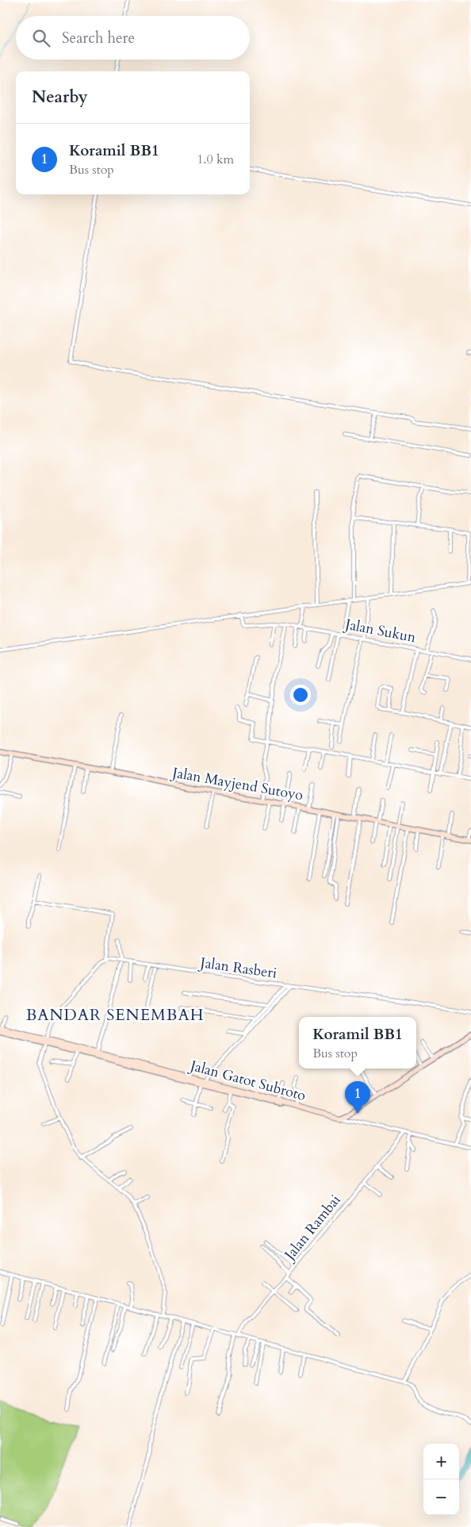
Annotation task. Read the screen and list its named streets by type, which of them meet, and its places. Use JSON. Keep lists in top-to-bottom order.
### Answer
{
  "streets": {
    "main road": ["Jalan Mayjend Sutoyo", "Jalan Gatot Subroto"],
    "street": ["Jalan Sukun", "Jalan Rasberi", "Jalan Rambai"]
  },
  "districts": ["BANDAR SENEMBAH"],
  "page": {
    "search": "Search here",
    "heading": "Nearby",
    "list": [
      {
        "mark": "1",
        "name": "Koramil BB1",
        "note": "Bus stop",
        "value": "1.0 km"
      }
    ],
    "popup": ["Koramil BB1", "Bus stop"],
    "pins": "1",
    "map_buttons": ["+", "−"]
  }
}
